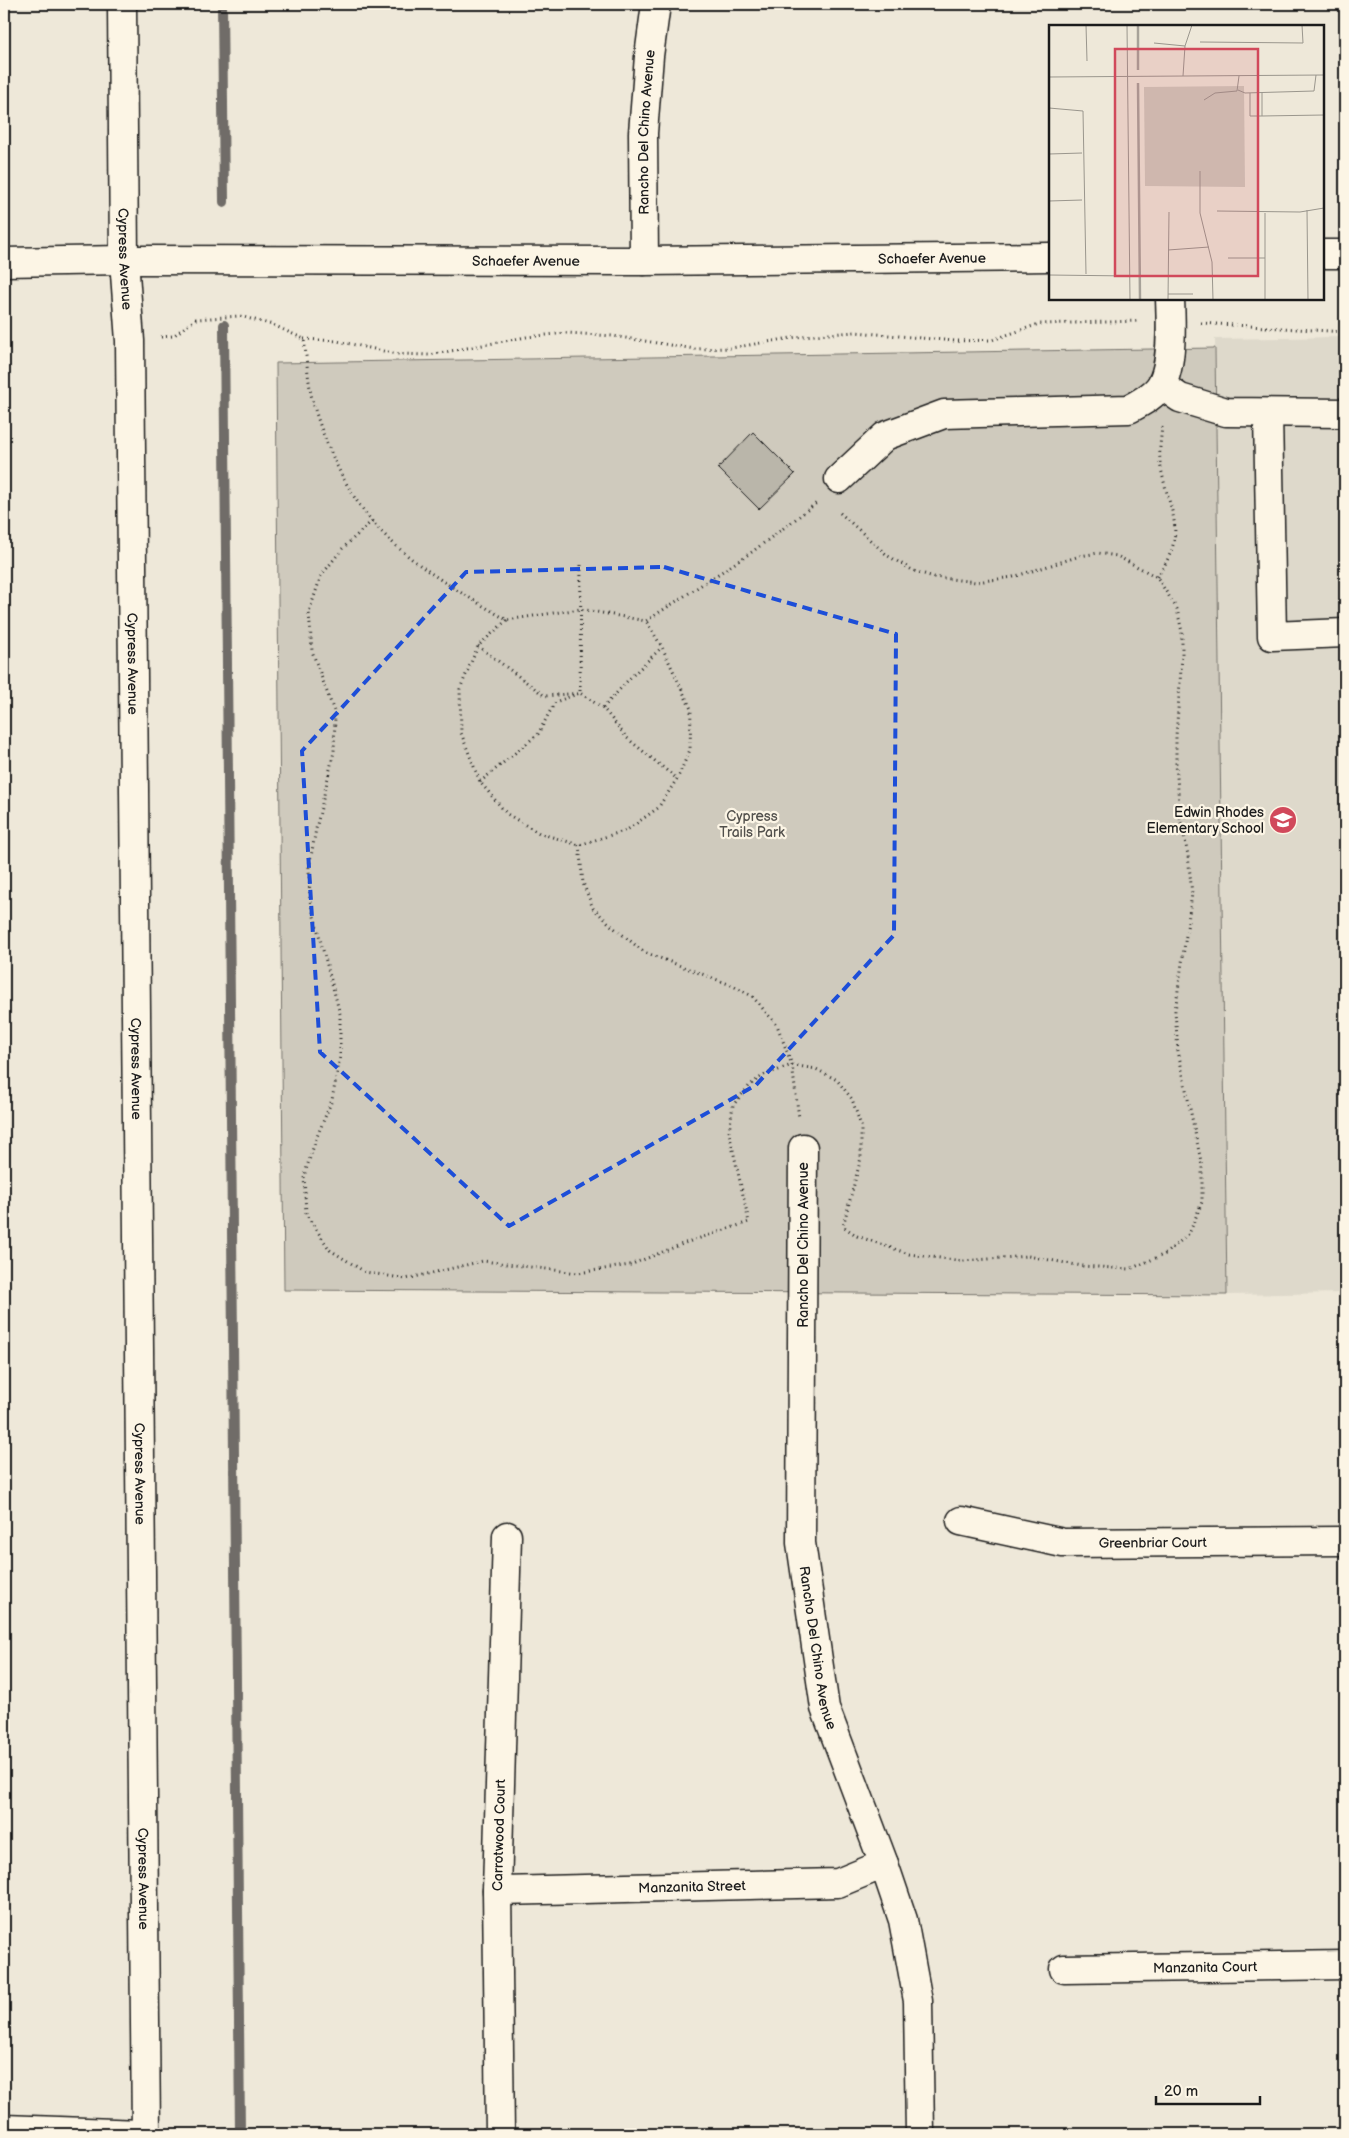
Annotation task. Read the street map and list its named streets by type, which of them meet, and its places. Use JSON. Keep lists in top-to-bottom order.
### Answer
{
  "streets": {
    "street": [
      "Rancho Del Chino Avenue",
      "Schaefer Avenue",
      "Cypress Avenue",
      "Greenbriar Court",
      "Carrotwood Court",
      "Manzanita Street",
      "Manzanita Court"
    ]
  },
  "crossings": [
    ["Rancho Del Chino Avenue", "Schaefer Avenue"],
    ["Rancho Del Chino Avenue", "Manzanita Street"],
    ["Schaefer Avenue", "Cypress Avenue"],
    ["Carrotwood Court", "Manzanita Street"]
  ],
  "parks": ["Cypress Trails Park"],
  "places": {
    "school or university": ["Edwin Rhodes Elementary School"]
  },
  "scale_bar": "20 m"
}
